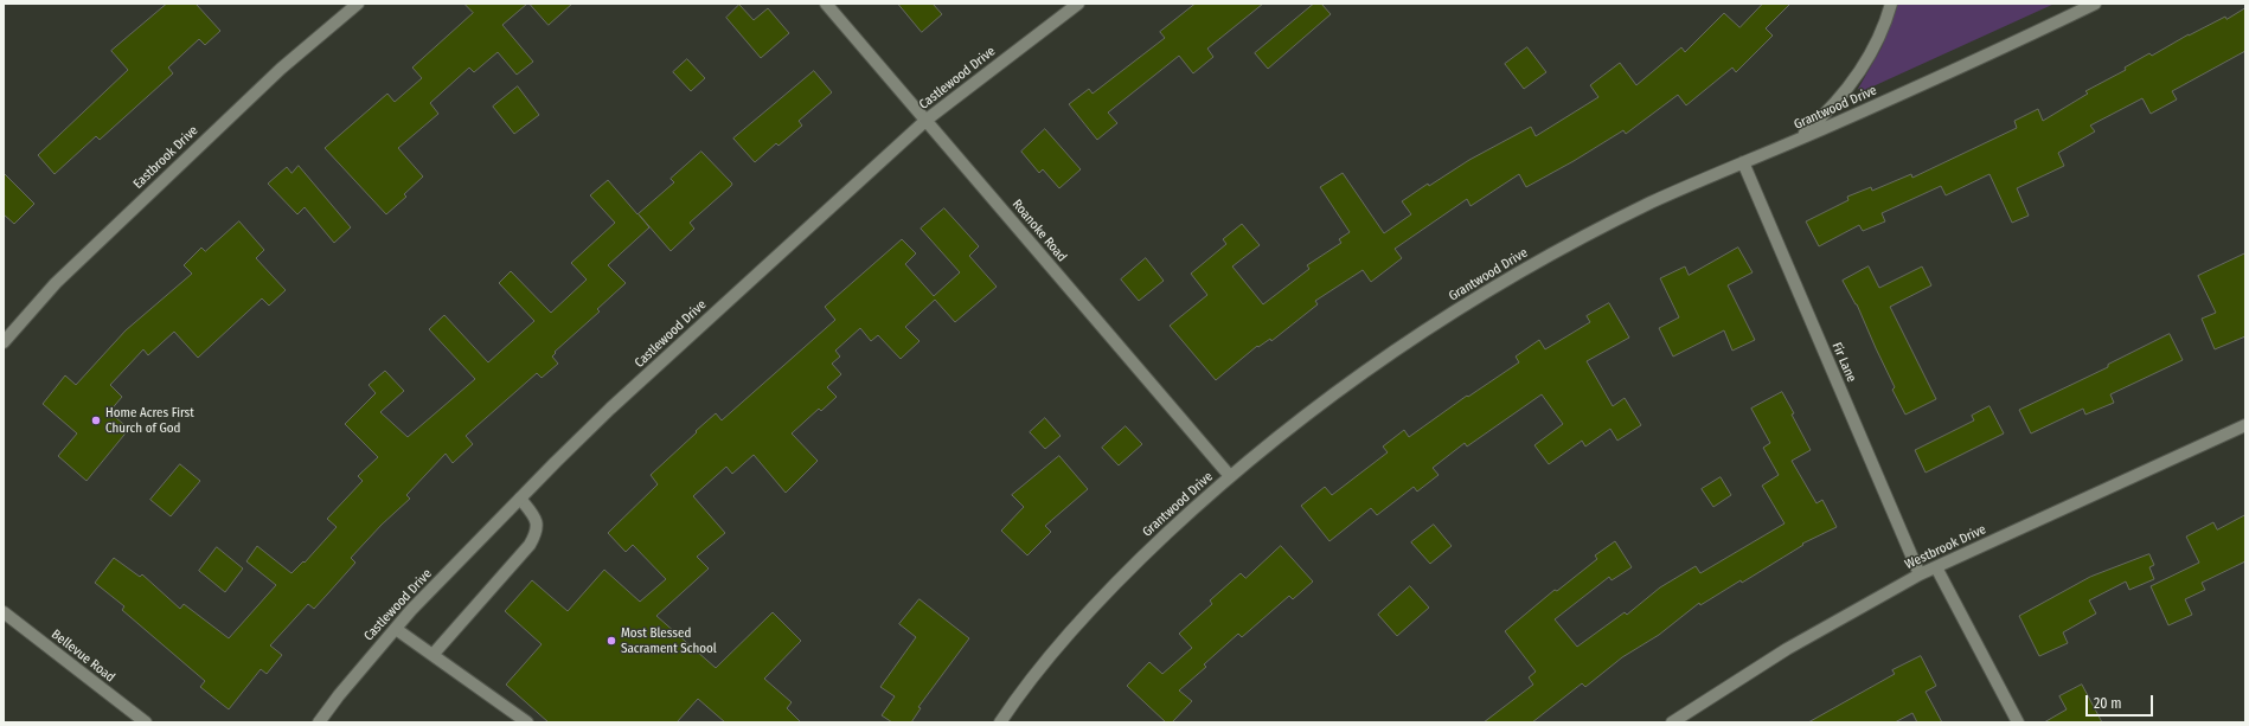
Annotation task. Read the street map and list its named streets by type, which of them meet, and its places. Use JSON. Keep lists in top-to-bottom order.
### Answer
{
  "streets": {
    "street": [
      "Castlewood Drive",
      "Grantwood Drive",
      "Eastbrook Drive",
      "Roanoke Road",
      "Fir Lane",
      "Westbrook Drive",
      "Bellevue Road"
    ]
  },
  "crossings": [
    ["Castlewood Drive", "Roanoke Road"],
    ["Grantwood Drive", "Roanoke Road"],
    ["Grantwood Drive", "Fir Lane"],
    ["Fir Lane", "Westbrook Drive"]
  ],
  "places": ["Home Acres First Church of God", "Most Blessed Sacrament School"],
  "scale_bar": "20 m"
}
